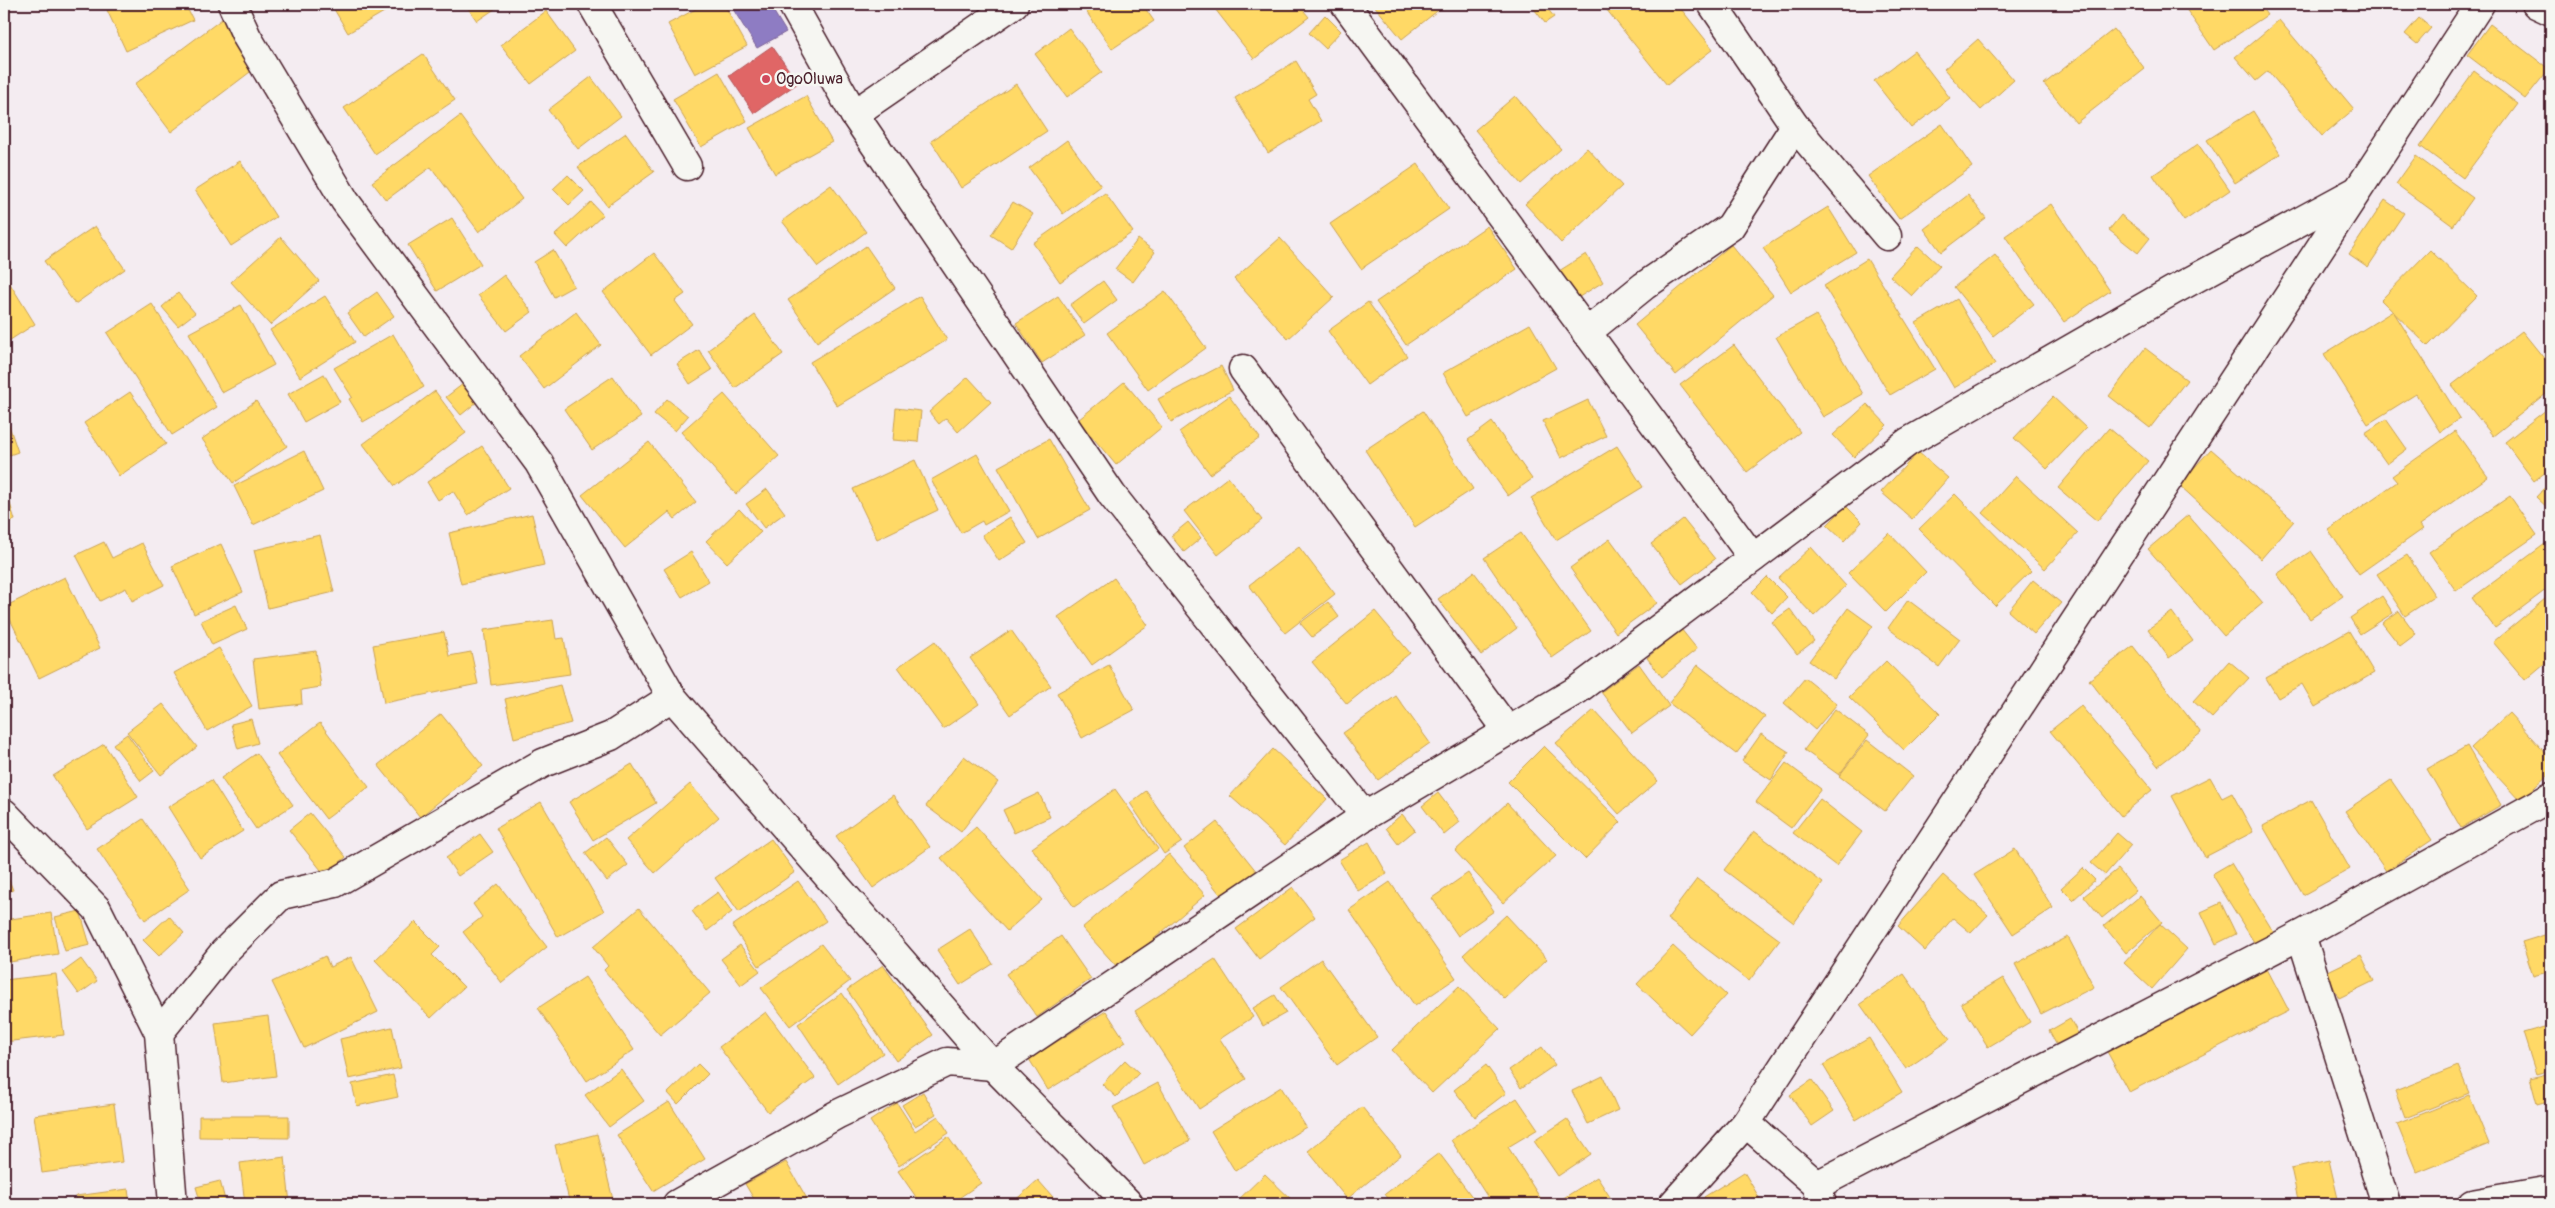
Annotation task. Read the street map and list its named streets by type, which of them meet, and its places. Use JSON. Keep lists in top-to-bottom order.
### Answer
{
  "places": ["OgoOluwa"]
}
